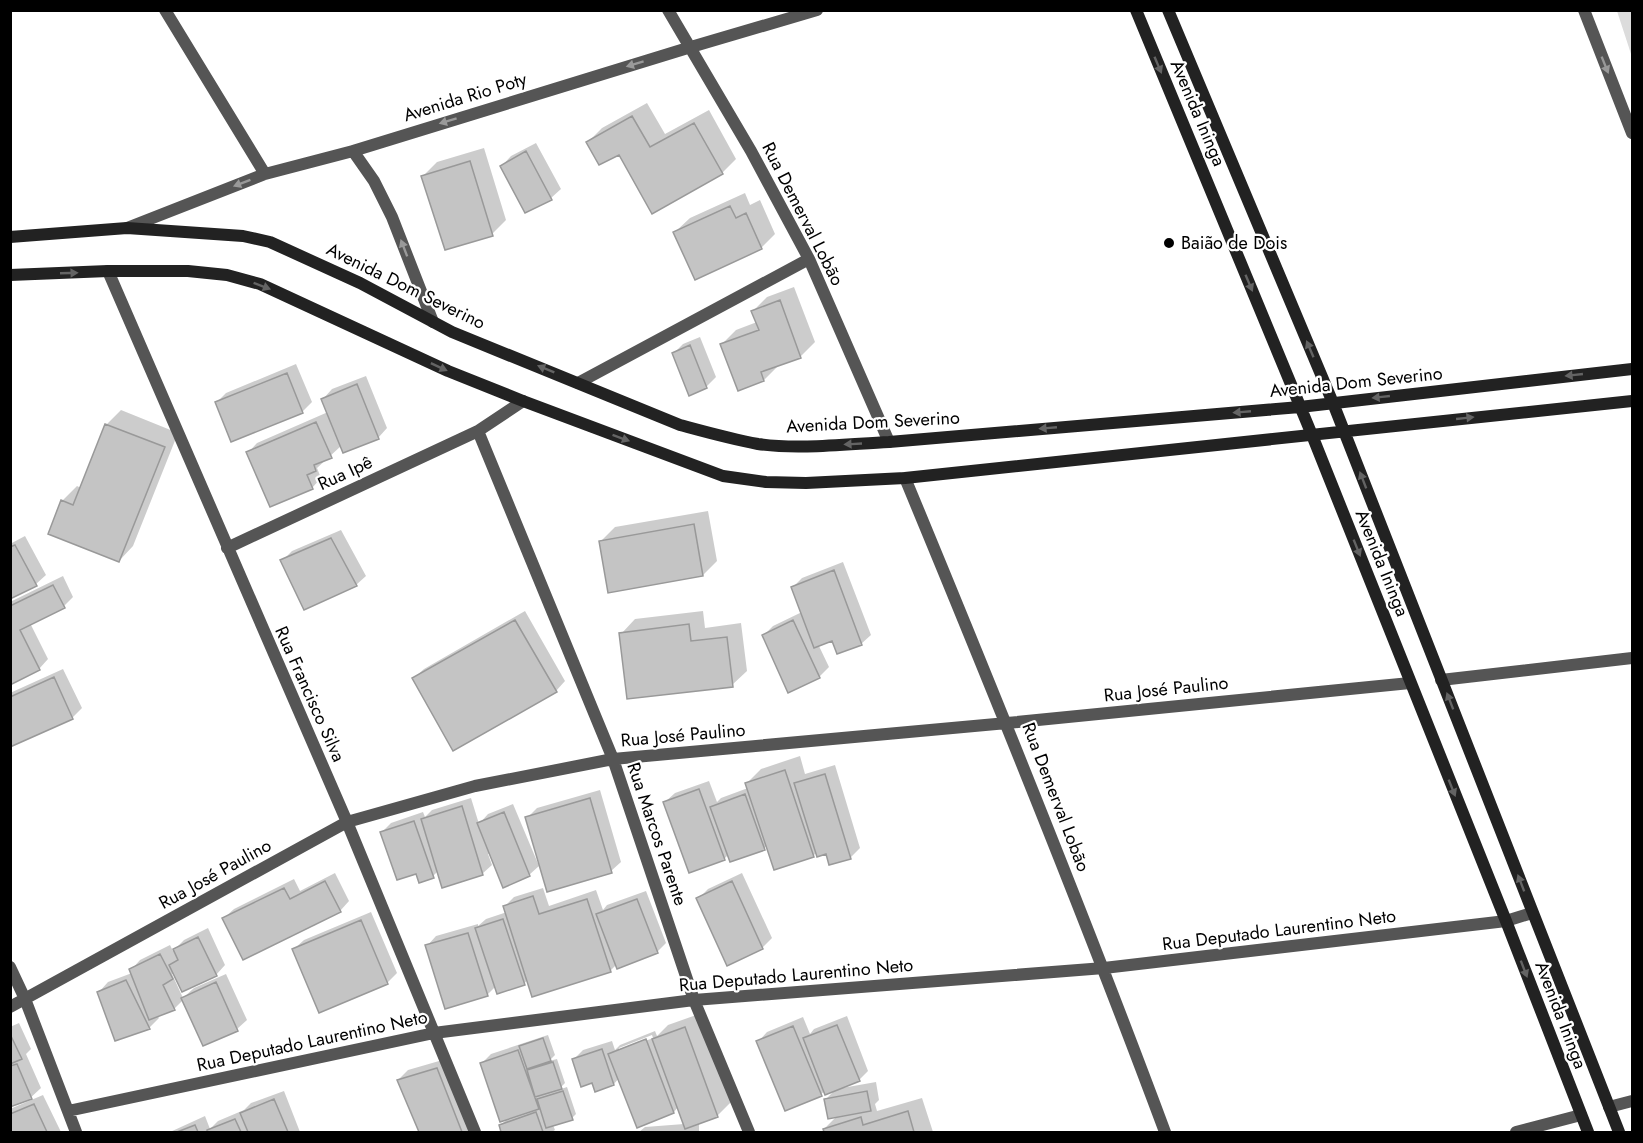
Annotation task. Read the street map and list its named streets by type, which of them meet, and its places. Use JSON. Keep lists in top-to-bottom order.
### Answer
{
  "streets": {
    "main road": ["Avenida Ininga", "Avenida Dom Severino"],
    "street": [
      "Avenida Rio Poty",
      "Rua Demerval Lobão",
      "Rua Ipê",
      "Rua José Paulino",
      "Rua Francisco Silva",
      "Rua Marcos Parente",
      "Rua Deputado Laurentino Neto"
    ]
  },
  "crossings": [
    ["Avenida Rio Poty", "Rua Demerval Lobão"],
    ["Avenida Rio Poty", "Avenida Dom Severino"],
    ["Avenida Ininga", "Avenida Dom Severino"],
    ["Avenida Ininga", "Rua José Paulino"],
    ["Avenida Ininga", "Rua Deputado Laurentino Neto"],
    ["Rua Demerval Lobão", "Avenida Dom Severino"],
    ["Rua Demerval Lobão", "Rua José Paulino"],
    ["Rua Demerval Lobão", "Rua Deputado Laurentino Neto"],
    ["Rua Ipê", "Rua Francisco Silva"],
    ["Rua Ipê", "Rua Marcos Parente"],
    ["Rua José Paulino", "Rua Francisco Silva"],
    ["Rua José Paulino", "Rua Marcos Parente"],
    ["Rua Francisco Silva", "Rua Deputado Laurentino Neto"],
    ["Rua Marcos Parente", "Rua Deputado Laurentino Neto"]
  ],
  "one_way": ["Avenida Rio Poty"],
  "places": ["Baião de Dois"]
}
